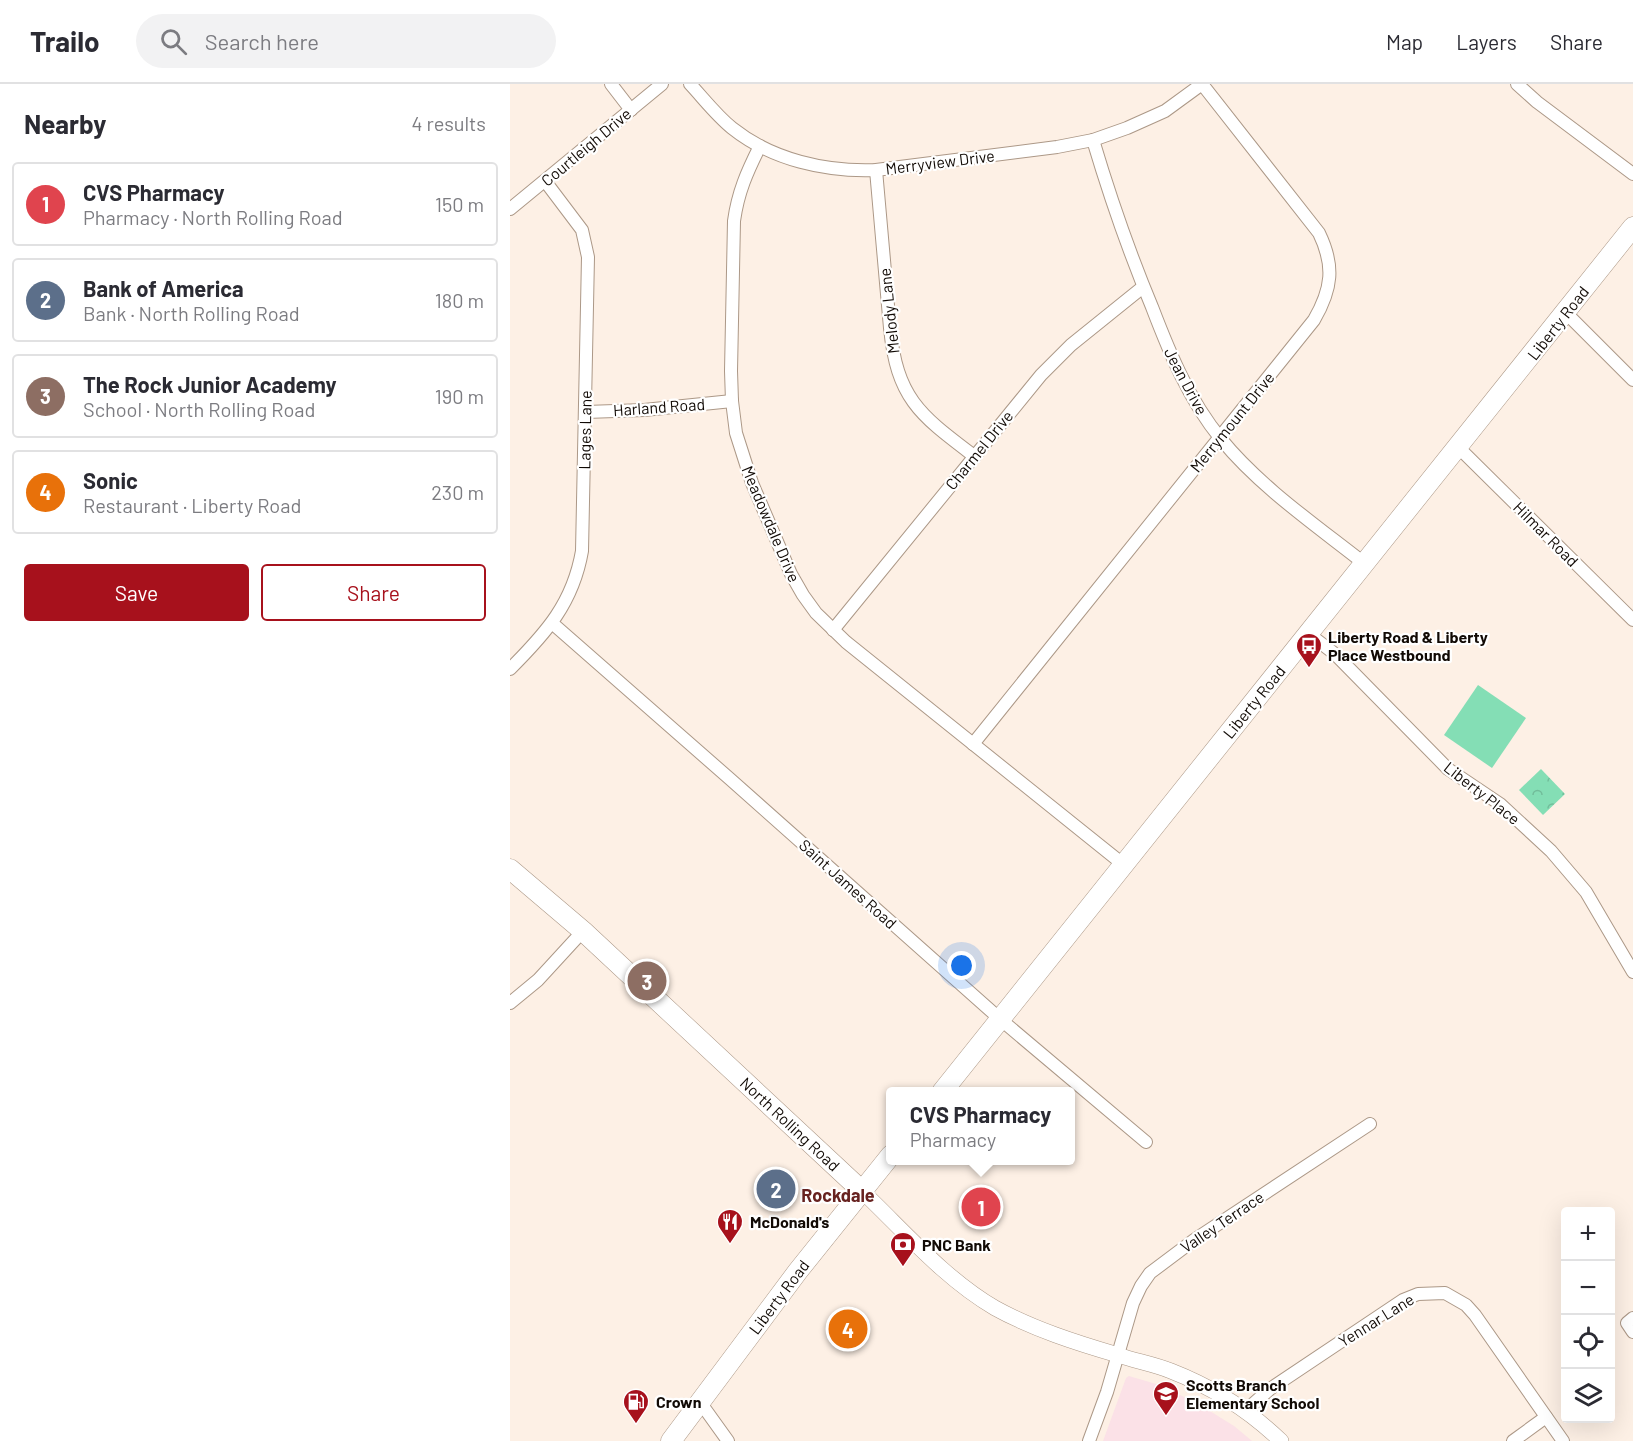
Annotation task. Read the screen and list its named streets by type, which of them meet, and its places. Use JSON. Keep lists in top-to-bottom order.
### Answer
{
  "streets": {
    "main road": ["Liberty Road", "North Rolling Road"],
    "street": [
      "Courtleigh Drive",
      "Merryview Drive",
      "Melody Lane",
      "Jean Drive",
      "Harland Road",
      "Merrymount Drive",
      "Lages Lane",
      "Charmel Drive",
      "Meadowdale Drive",
      "Hilmar Road",
      "Liberty Place",
      "Saint James Road",
      "Valley Terrace",
      "Yennar Lane"
    ]
  },
  "crossings": [
    ["Courtleigh Drive", "Lages Lane"],
    ["Merryview Drive", "Melody Lane"],
    ["Merryview Drive", "Jean Drive"],
    ["Merryview Drive", "Merrymount Drive"],
    ["Merryview Drive", "Meadowdale Drive"],
    ["Melody Lane", "Charmel Drive"],
    ["Liberty Road", "Jean Drive"],
    ["Liberty Road", "Meadowdale Drive"],
    ["Liberty Road", "Hilmar Road"],
    ["Liberty Road", "Liberty Place"],
    ["Liberty Road", "Saint James Road"],
    ["Liberty Road", "North Rolling Road"],
    ["Jean Drive", "Merrymount Drive"],
    ["Jean Drive", "Charmel Drive"],
    ["Harland Road", "Lages Lane"],
    ["Harland Road", "Meadowdale Drive"],
    ["Merrymount Drive", "Meadowdale Drive"],
    ["Lages Lane", "Saint James Road"],
    ["Charmel Drive", "Meadowdale Drive"],
    ["North Rolling Road", "Valley Terrace"],
    ["North Rolling Road", "Yennar Lane"]
  ],
  "districts": ["Rockdale"],
  "places": {
    "bus stop": ["Liberty Road & Liberty Place Westbound"],
    "restaurant": ["McDonald's"],
    "bank": ["PNC Bank"],
    "school or university": ["Scotts Branch Elementary School"],
    "fuel station": ["Crown"]
  },
  "page": {
    "header": "Trailo",
    "search": "Search here",
    "nav": ["Map", "Layers", "Share"],
    "heading": ["Nearby", "4 results"],
    "list": [
      {
        "mark": "1",
        "name": "CVS Pharmacy",
        "note": "Pharmacy · North Rolling Road",
        "value": "150 m"
      },
      {
        "mark": "2",
        "name": "Bank of America",
        "note": "Bank · North Rolling Road",
        "value": "180 m"
      },
      {
        "mark": "3",
        "name": "The Rock Junior Academy",
        "note": "School · North Rolling Road",
        "value": "190 m"
      },
      {
        "mark": "4",
        "name": "Sonic",
        "note": "Restaurant · Liberty Road",
        "value": "230 m"
      }
    ],
    "buttons": ["Save", "Share"],
    "pins": [
      "3",
      "2",
      "1",
      "4"
    ],
    "popup": ["CVS Pharmacy", "Pharmacy"],
    "map_buttons": ["+", "−"]
  }
}
